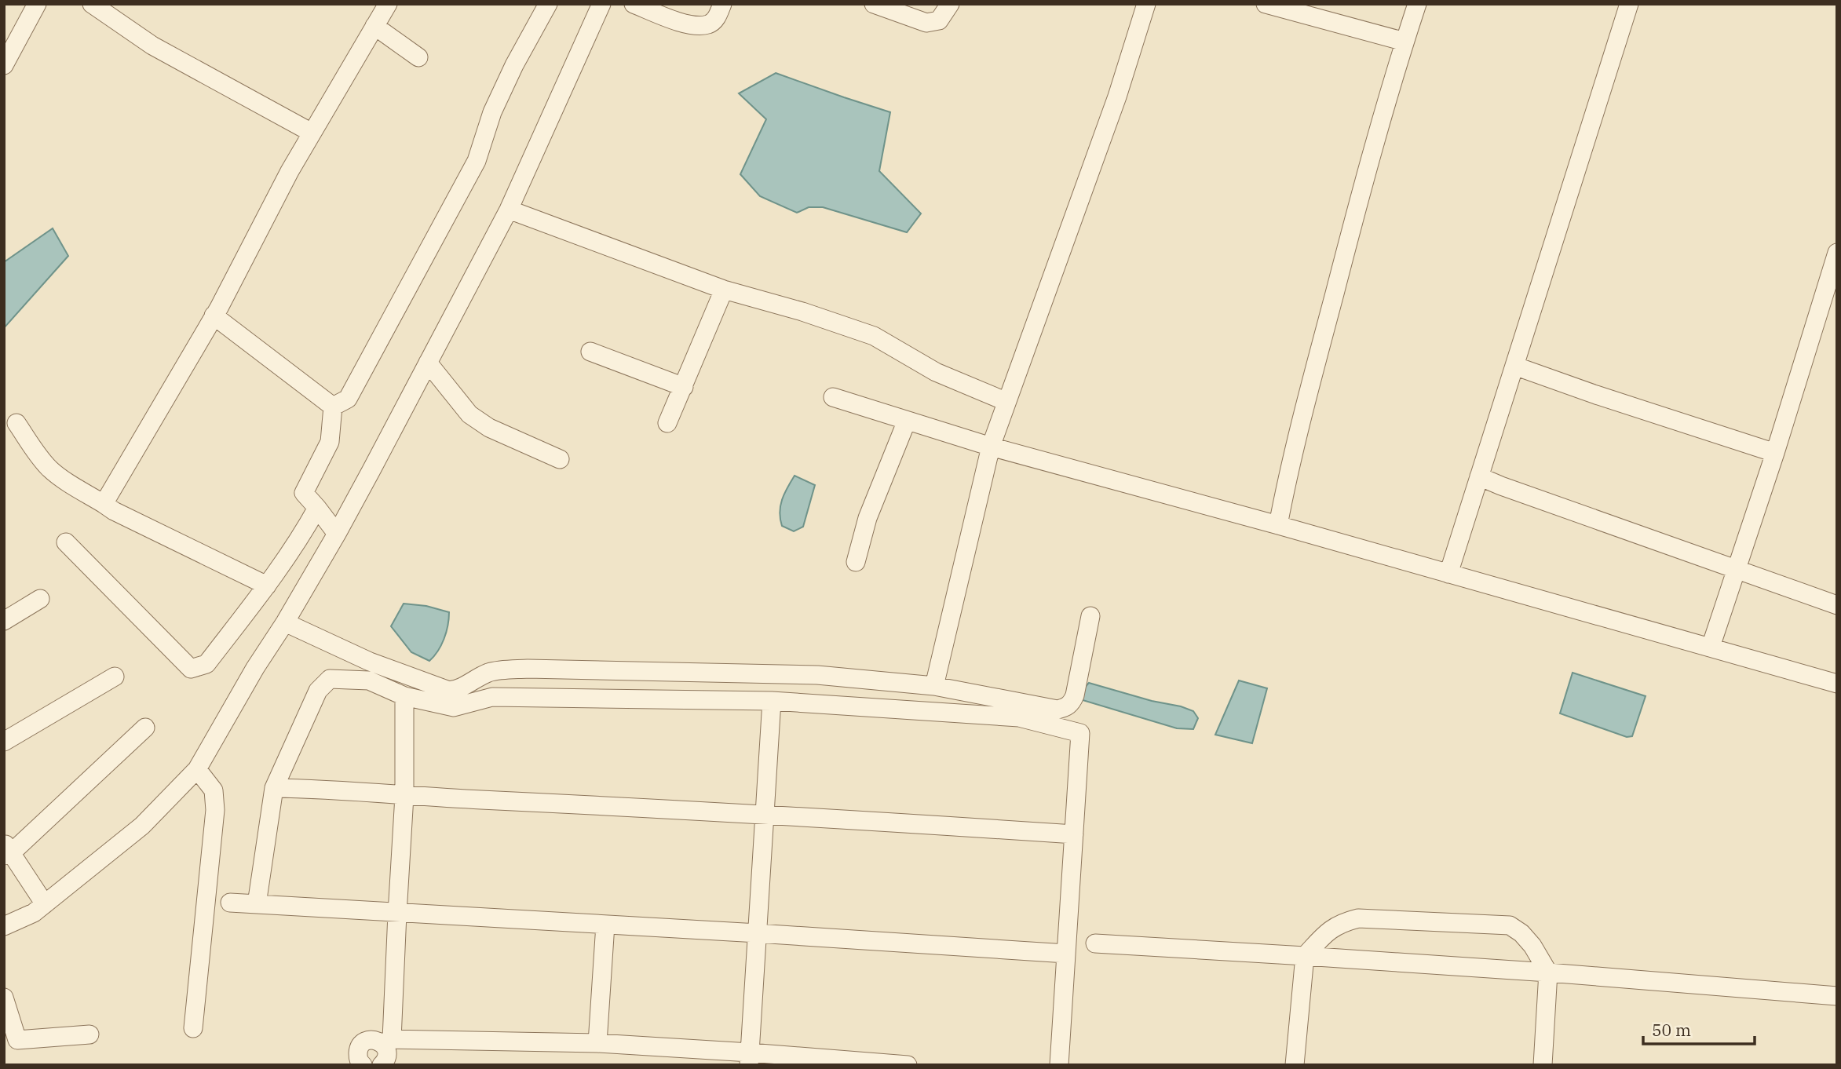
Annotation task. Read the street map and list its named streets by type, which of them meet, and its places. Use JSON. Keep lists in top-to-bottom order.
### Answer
{
  "scale_bar": "50 m"
}
